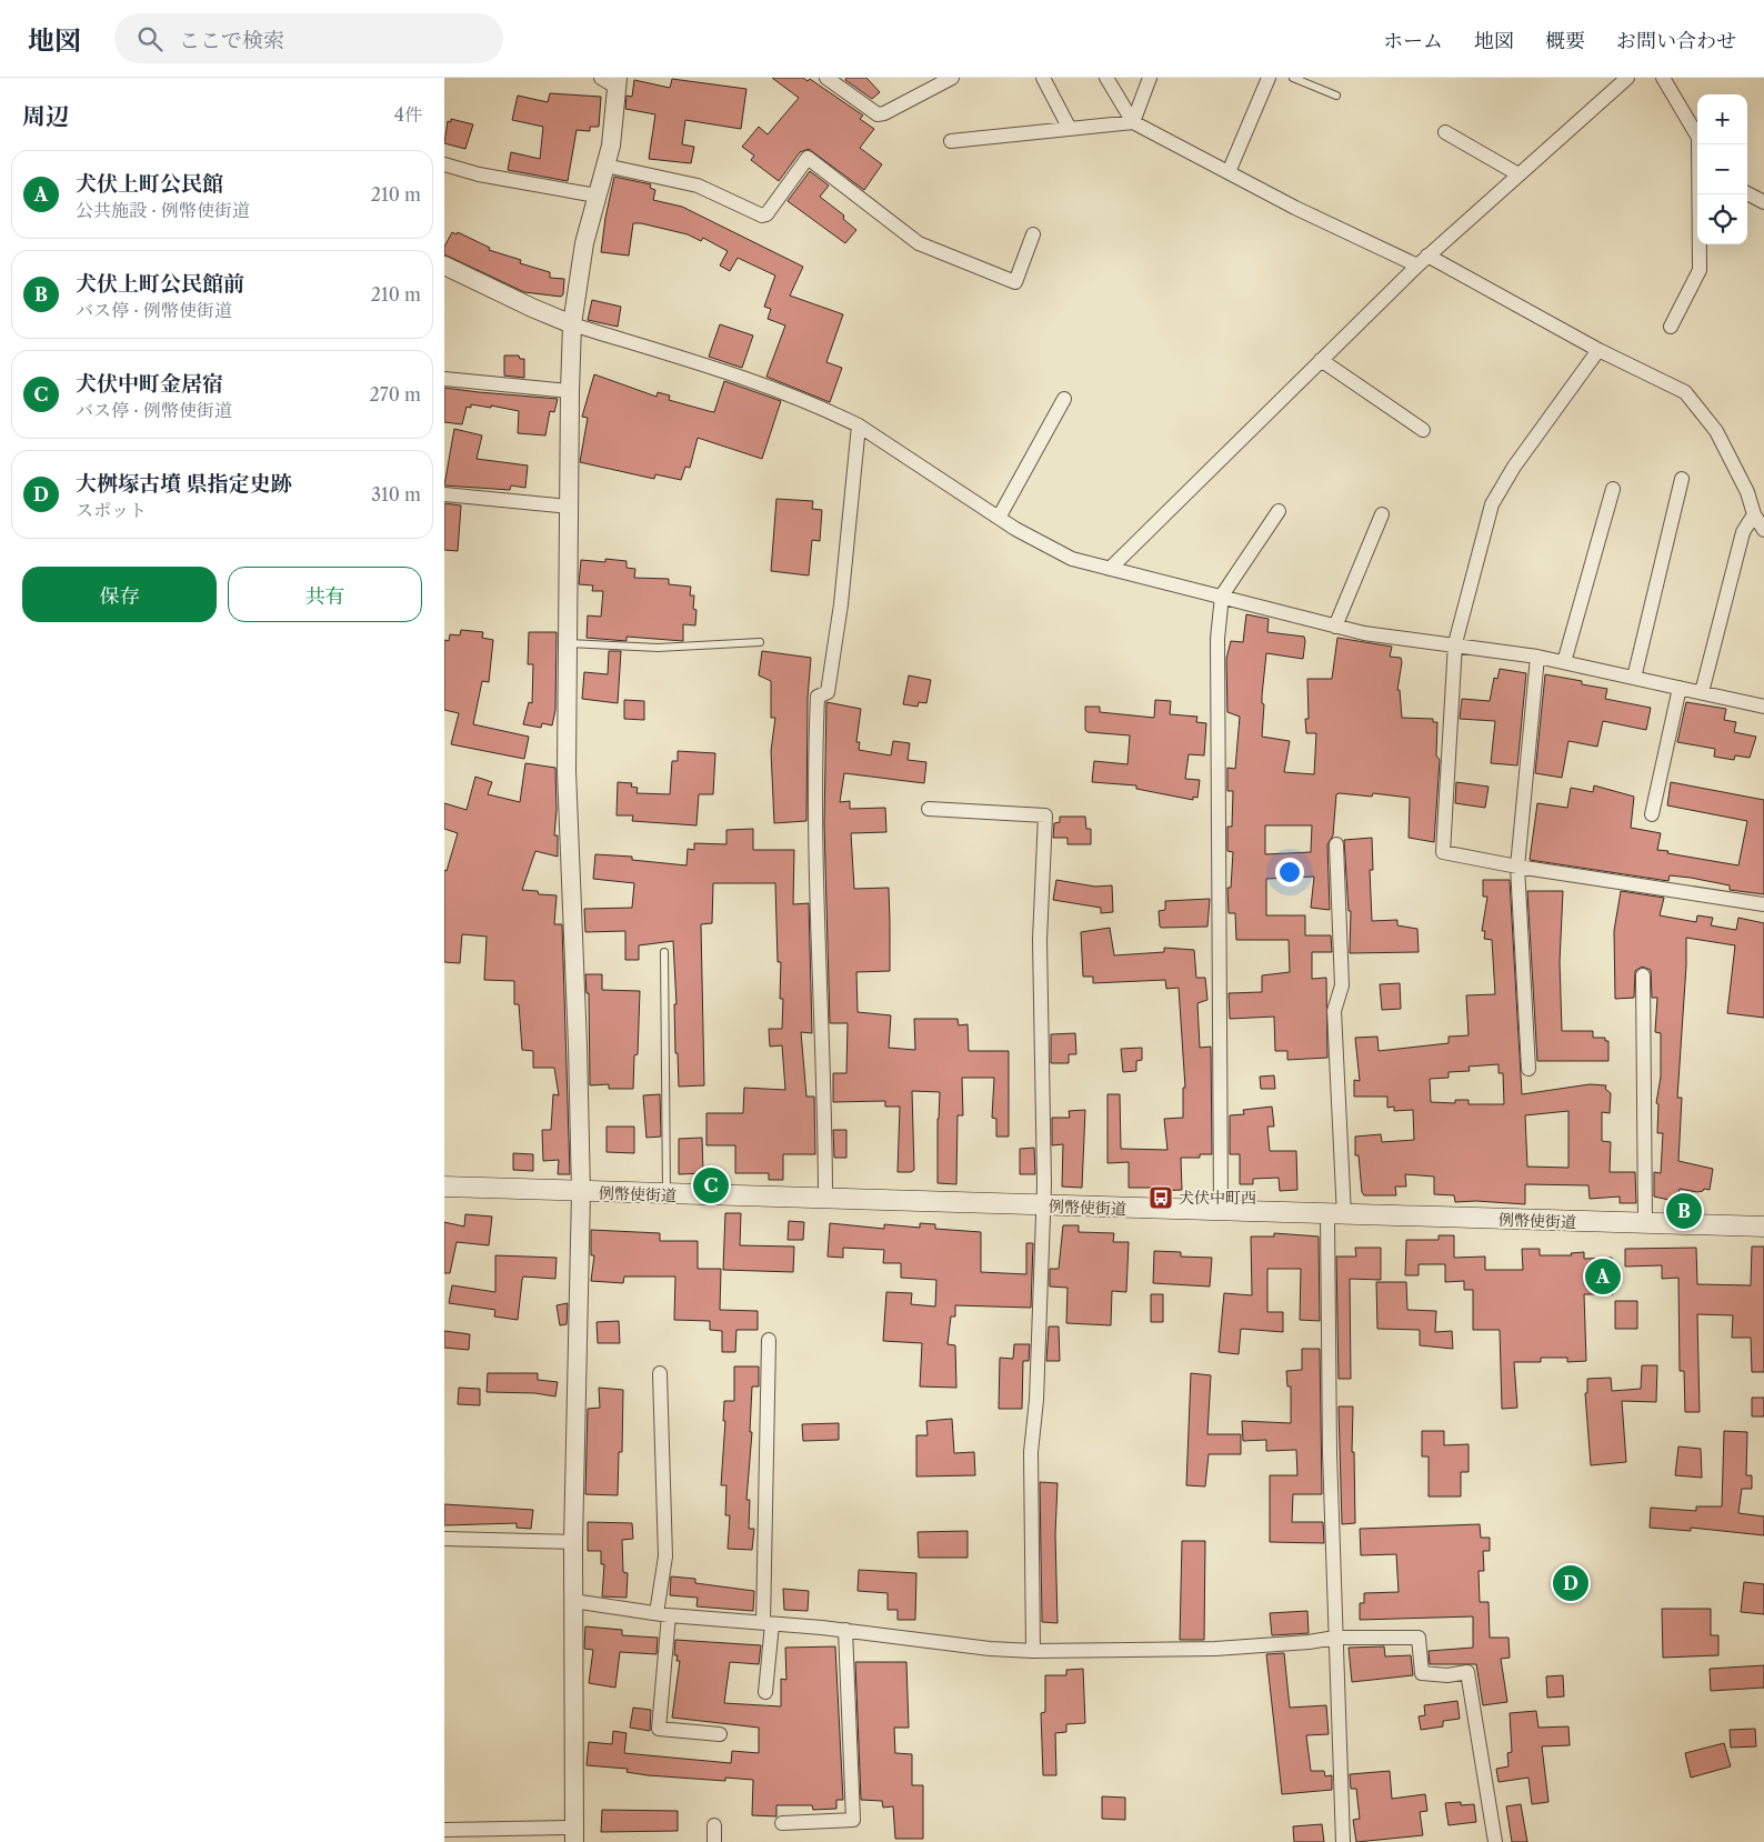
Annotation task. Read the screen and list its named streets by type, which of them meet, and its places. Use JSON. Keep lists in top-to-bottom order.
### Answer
{
  "streets": {
    "main road": ["例幣使街道"]
  },
  "places": {
    "bus stop": ["犬伏中町西"]
  },
  "page": {
    "header": "地図",
    "search": "ここで検索",
    "nav": [
      "ホーム",
      "地図",
      "概要",
      "お問い合わせ"
    ],
    "heading": ["周辺", "4件"],
    "map_buttons": ["+", "−"],
    "list": [
      {
        "mark": "A",
        "name": "犬伏上町公民館",
        "note": "公共施設 · 例幣使街道",
        "value": "210 m"
      },
      {
        "mark": "B",
        "name": "犬伏上町公民館前",
        "note": "バス停 · 例幣使街道",
        "value": "210 m"
      },
      {
        "mark": "C",
        "name": "犬伏中町金居宿",
        "note": "バス停 · 例幣使街道",
        "value": "270 m"
      },
      {
        "mark": "D",
        "name": "大桝塚古墳 県指定史跡",
        "note": "スポット",
        "value": "310 m"
      }
    ],
    "buttons": ["保存", "共有"],
    "pins": [
      "C",
      "B",
      "A",
      "D"
    ]
  }
}
